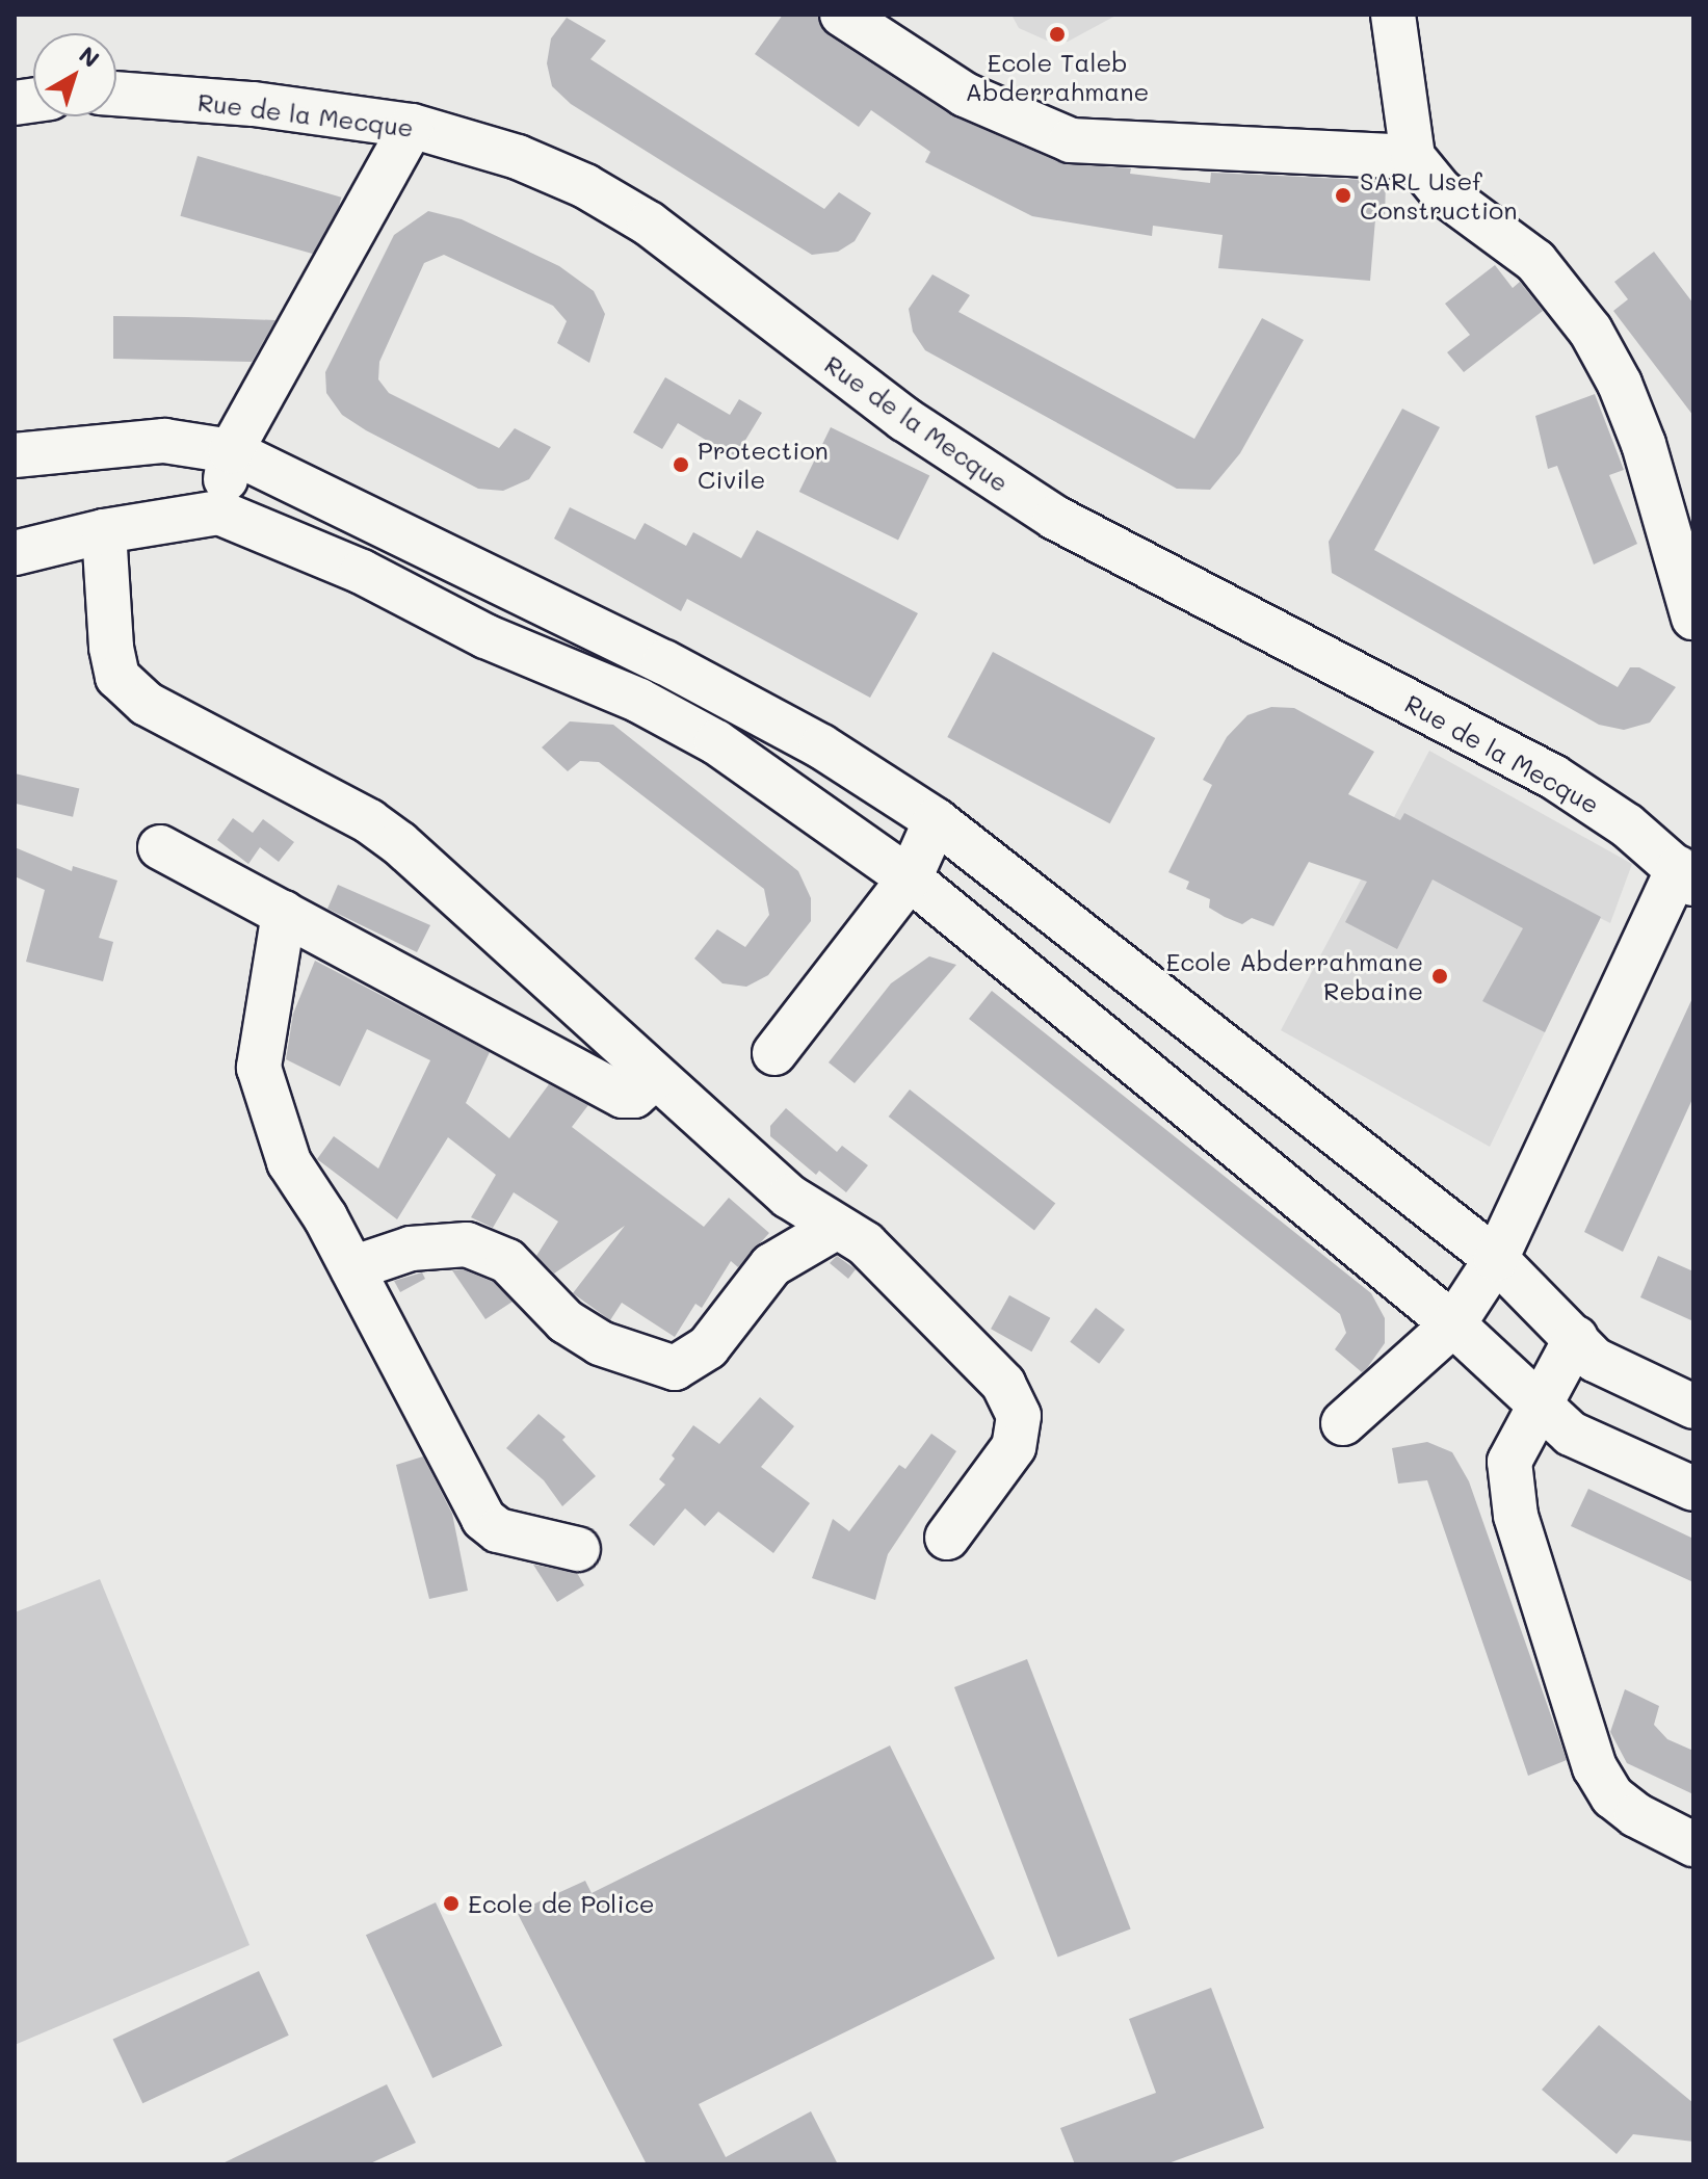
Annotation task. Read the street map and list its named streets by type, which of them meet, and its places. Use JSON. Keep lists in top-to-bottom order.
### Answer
{
  "streets": {
    "street": ["Rue de la Mecque"]
  },
  "places": [
    "Ecole Taleb Abderrahmane",
    "SARL Usef Construction",
    "Protection Civile",
    "Ecole Abderrahmane Rebaine",
    "Ecole de Police"
  ],
  "north": "top right"
}
